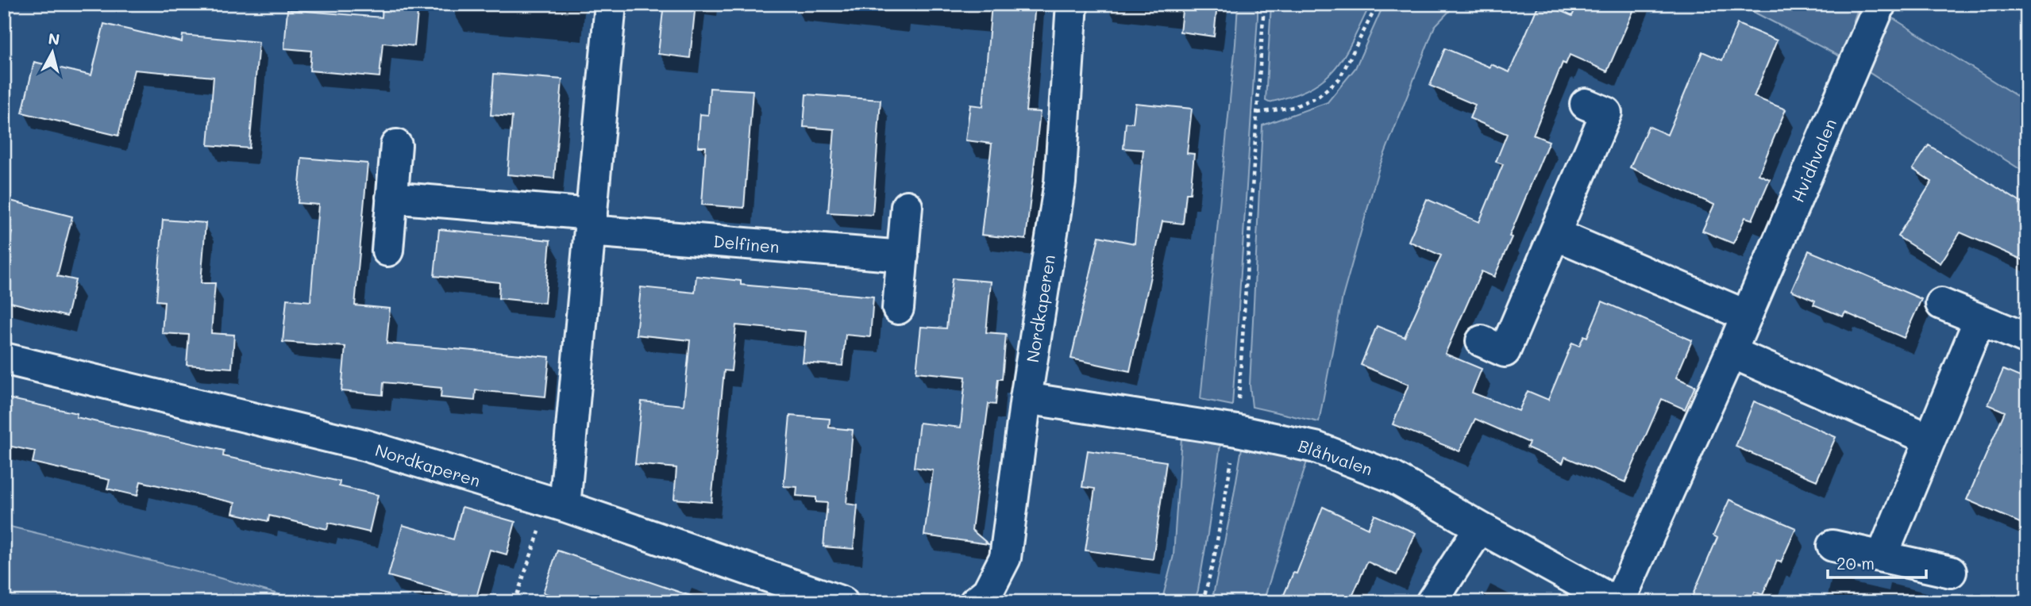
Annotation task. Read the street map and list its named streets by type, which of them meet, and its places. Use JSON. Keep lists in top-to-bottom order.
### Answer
{
  "streets": {
    "street": [
      "Hvidhvalen",
      "Delfinen",
      "Nordkaperen",
      "Blåhvalen"
    ]
  },
  "crossings": [
    ["Hvidhvalen", "Blåhvalen"],
    ["Nordkaperen", "Blåhvalen"]
  ],
  "scale_bar": "20 m",
  "north": "top"
}
